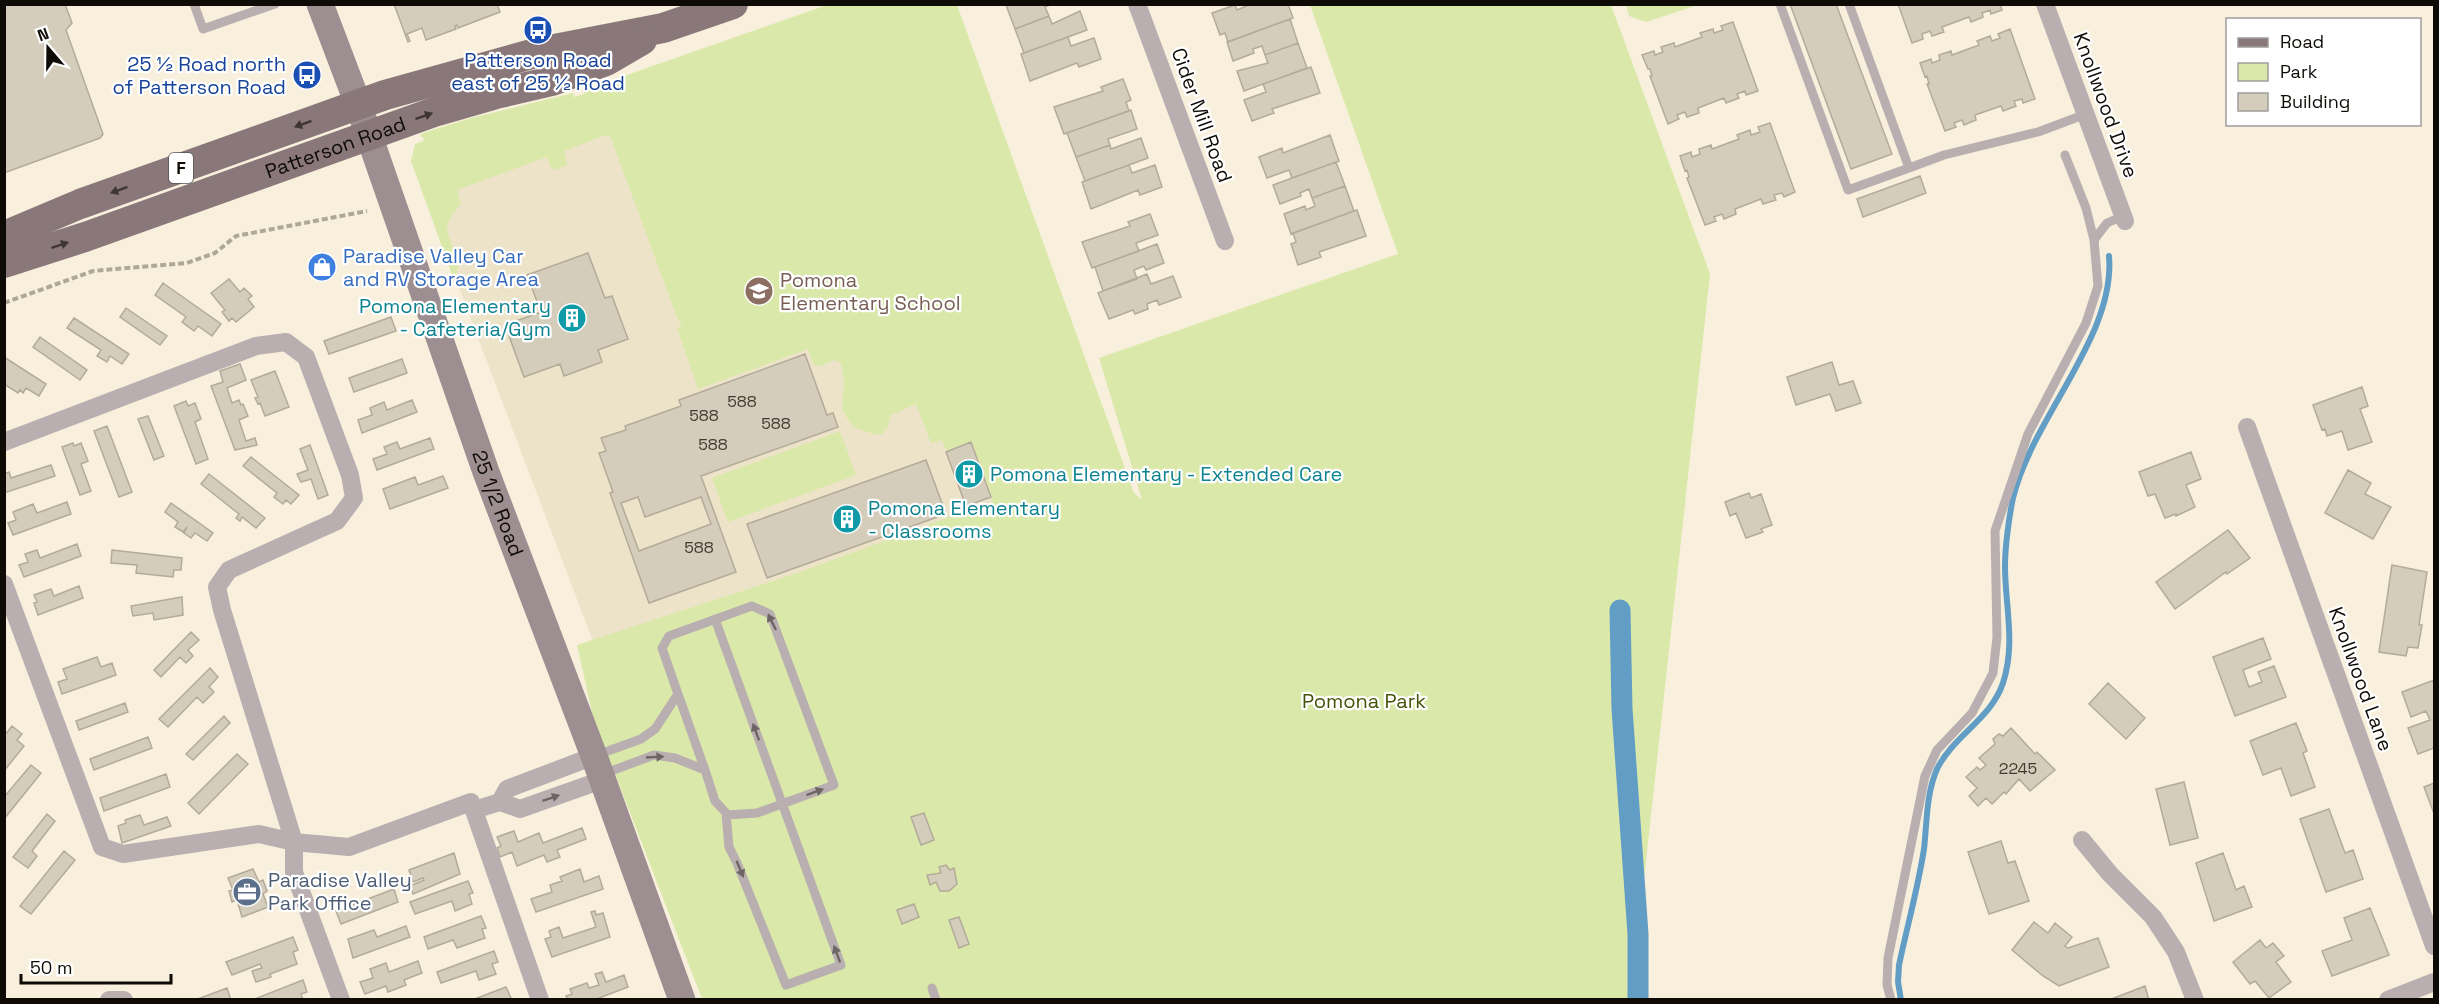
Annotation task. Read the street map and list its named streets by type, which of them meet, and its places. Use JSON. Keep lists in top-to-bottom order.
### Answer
{
  "streets": {
    "main road": ["Patterson Road", "F"],
    "street": [
      "Knollwood Drive",
      "Cider Mill Road",
      "25 1/2 Road",
      "Knollwood Lane"
    ]
  },
  "crossings": [
    ["Patterson Road", "25 1/2 Road"]
  ],
  "parks": ["Pomona Park"],
  "places": {
    "bus stop": ["Patterson Road east of 25 ½ Road", "25 ½ Road north of Patterson Road"],
    "shop": ["Paradise Valley Car and RV Storage Area"],
    "school or university": ["Pomona Elementary School"],
    "building": ["Pomona Elementary - Cafeteria/Gym", "Pomona Elementary - Extended Care", "Pomona Elementary - Classrooms"],
    "office": ["Paradise Valley Park Office"]
  },
  "house_numbers": [
    "588",
    "588",
    "588",
    "588",
    "588",
    "2245"
  ],
  "legend": ["Road", "Park", "Building"],
  "scale_bar": "50 m",
  "north": "top"
}
